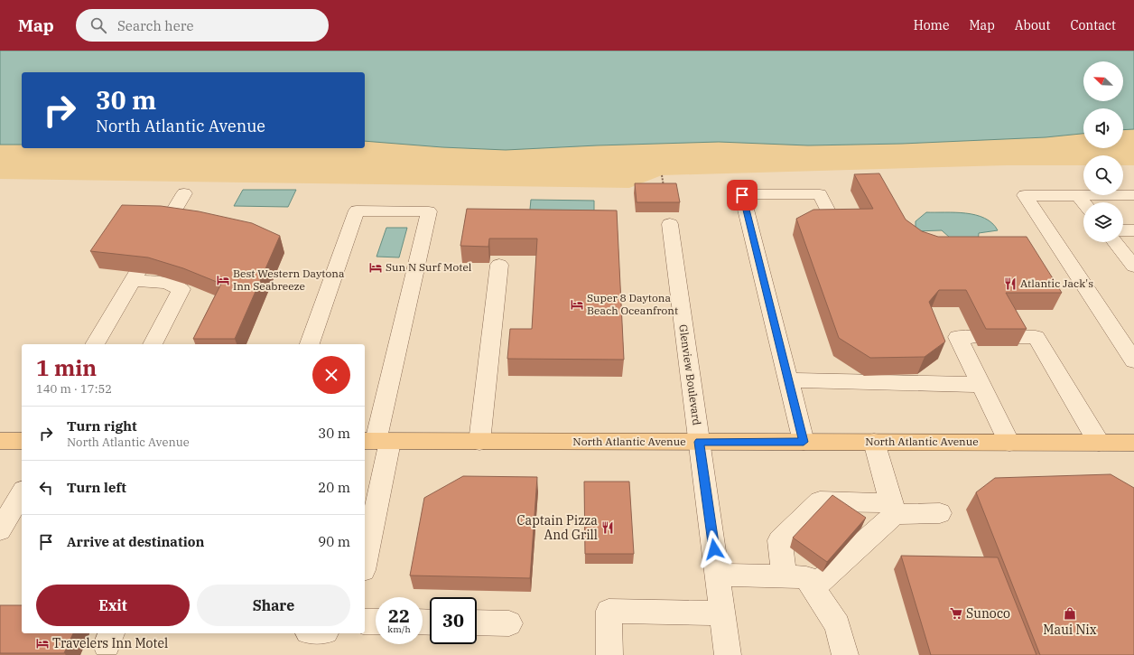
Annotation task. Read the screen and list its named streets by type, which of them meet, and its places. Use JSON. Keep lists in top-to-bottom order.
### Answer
{
  "streets": {
    "main road": ["North Atlantic Avenue"],
    "street": ["Glenview Boulevard"]
  },
  "crossings": [
    ["Glenview Boulevard", "North Atlantic Avenue"]
  ],
  "places": {
    "hotel": [
      "Sun N Surf Motel",
      "Best Western Daytona Inn Seabreeze",
      "Super 8 Daytona Beach Oceanfront",
      "Travelers Inn Motel"
    ],
    "restaurant": ["Atlantic Jack's", "Captain Pizza And Grill"],
    "supermarket": ["Sunoco"],
    "shop": ["Maui Nix"]
  },
  "north": "top left",
  "page": {
    "header": "Map",
    "search": "Search here",
    "nav": [
      "Home",
      "Map",
      "About",
      "Contact"
    ],
    "turn": ["30 m", "North Atlantic Avenue"],
    "heading": ["1 min", "140 m · 17:52"],
    "list": [
      {
        "name": "Turn right",
        "note": "North Atlantic Avenue",
        "value": "30 m"
      },
      {
        "name": "Turn left",
        "value": "20 m"
      },
      {
        "name": "Arrive at destination",
        "value": "90 m"
      }
    ],
    "buttons": ["Exit", "Share"],
    "speed": "22 km/h",
    "limit": "30"
  }
}
